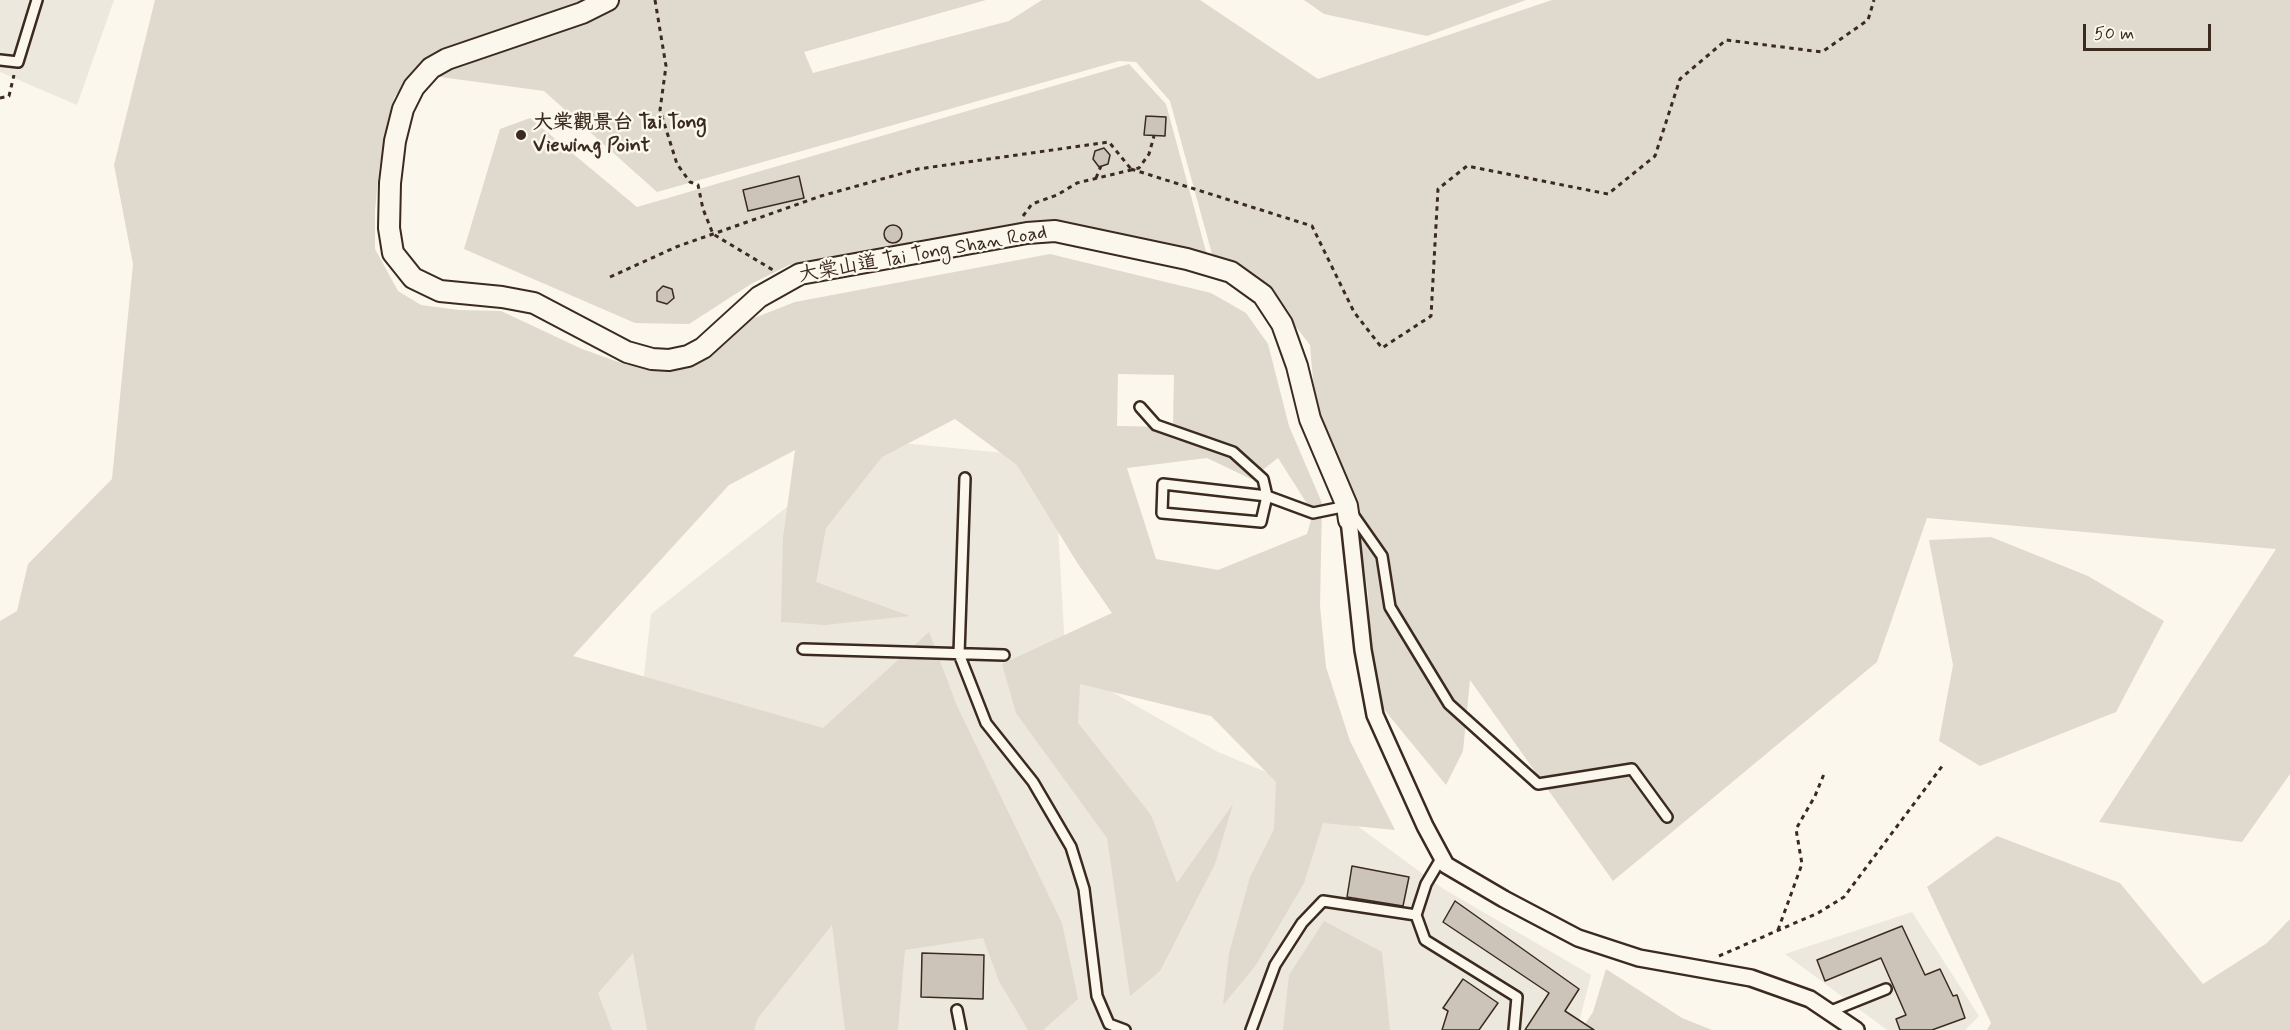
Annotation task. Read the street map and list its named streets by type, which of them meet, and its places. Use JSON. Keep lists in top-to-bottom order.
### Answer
{
  "streets": {
    "street": ["大棠山道 Tai Tong Shan Road"]
  },
  "places": ["大棠觀景台 Tai Tong Viewing Point"],
  "scale_bar": "50 m"
}
